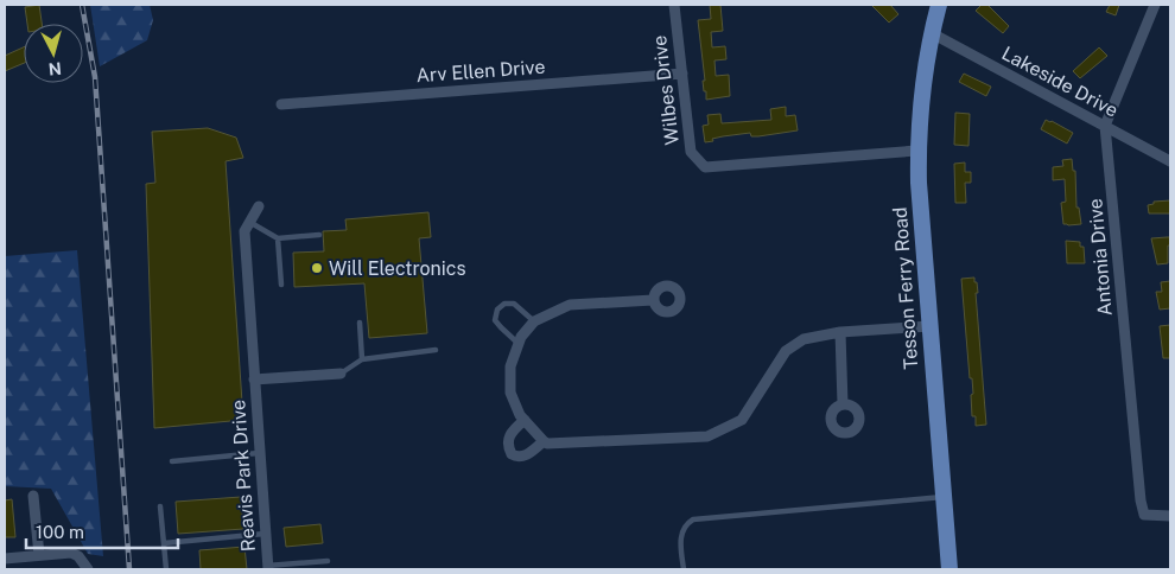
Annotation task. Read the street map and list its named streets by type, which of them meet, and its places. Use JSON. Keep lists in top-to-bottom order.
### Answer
{
  "streets": {
    "main road": ["Tesson Ferry Road"],
    "street": [
      "Arv Ellen Drive",
      "Lakeside Drive",
      "Wilbes Drive",
      "Antonia Drive",
      "Reavis Park Drive"
    ]
  },
  "crossings": [
    ["Arv Ellen Drive", "Wilbes Drive"],
    ["Lakeside Drive", "Antonia Drive"],
    ["Lakeside Drive", "Tesson Ferry Road"],
    ["Wilbes Drive", "Tesson Ferry Road"]
  ],
  "places": ["Will Electronics"],
  "scale_bar": "100 m",
  "north": "bottom"
}
